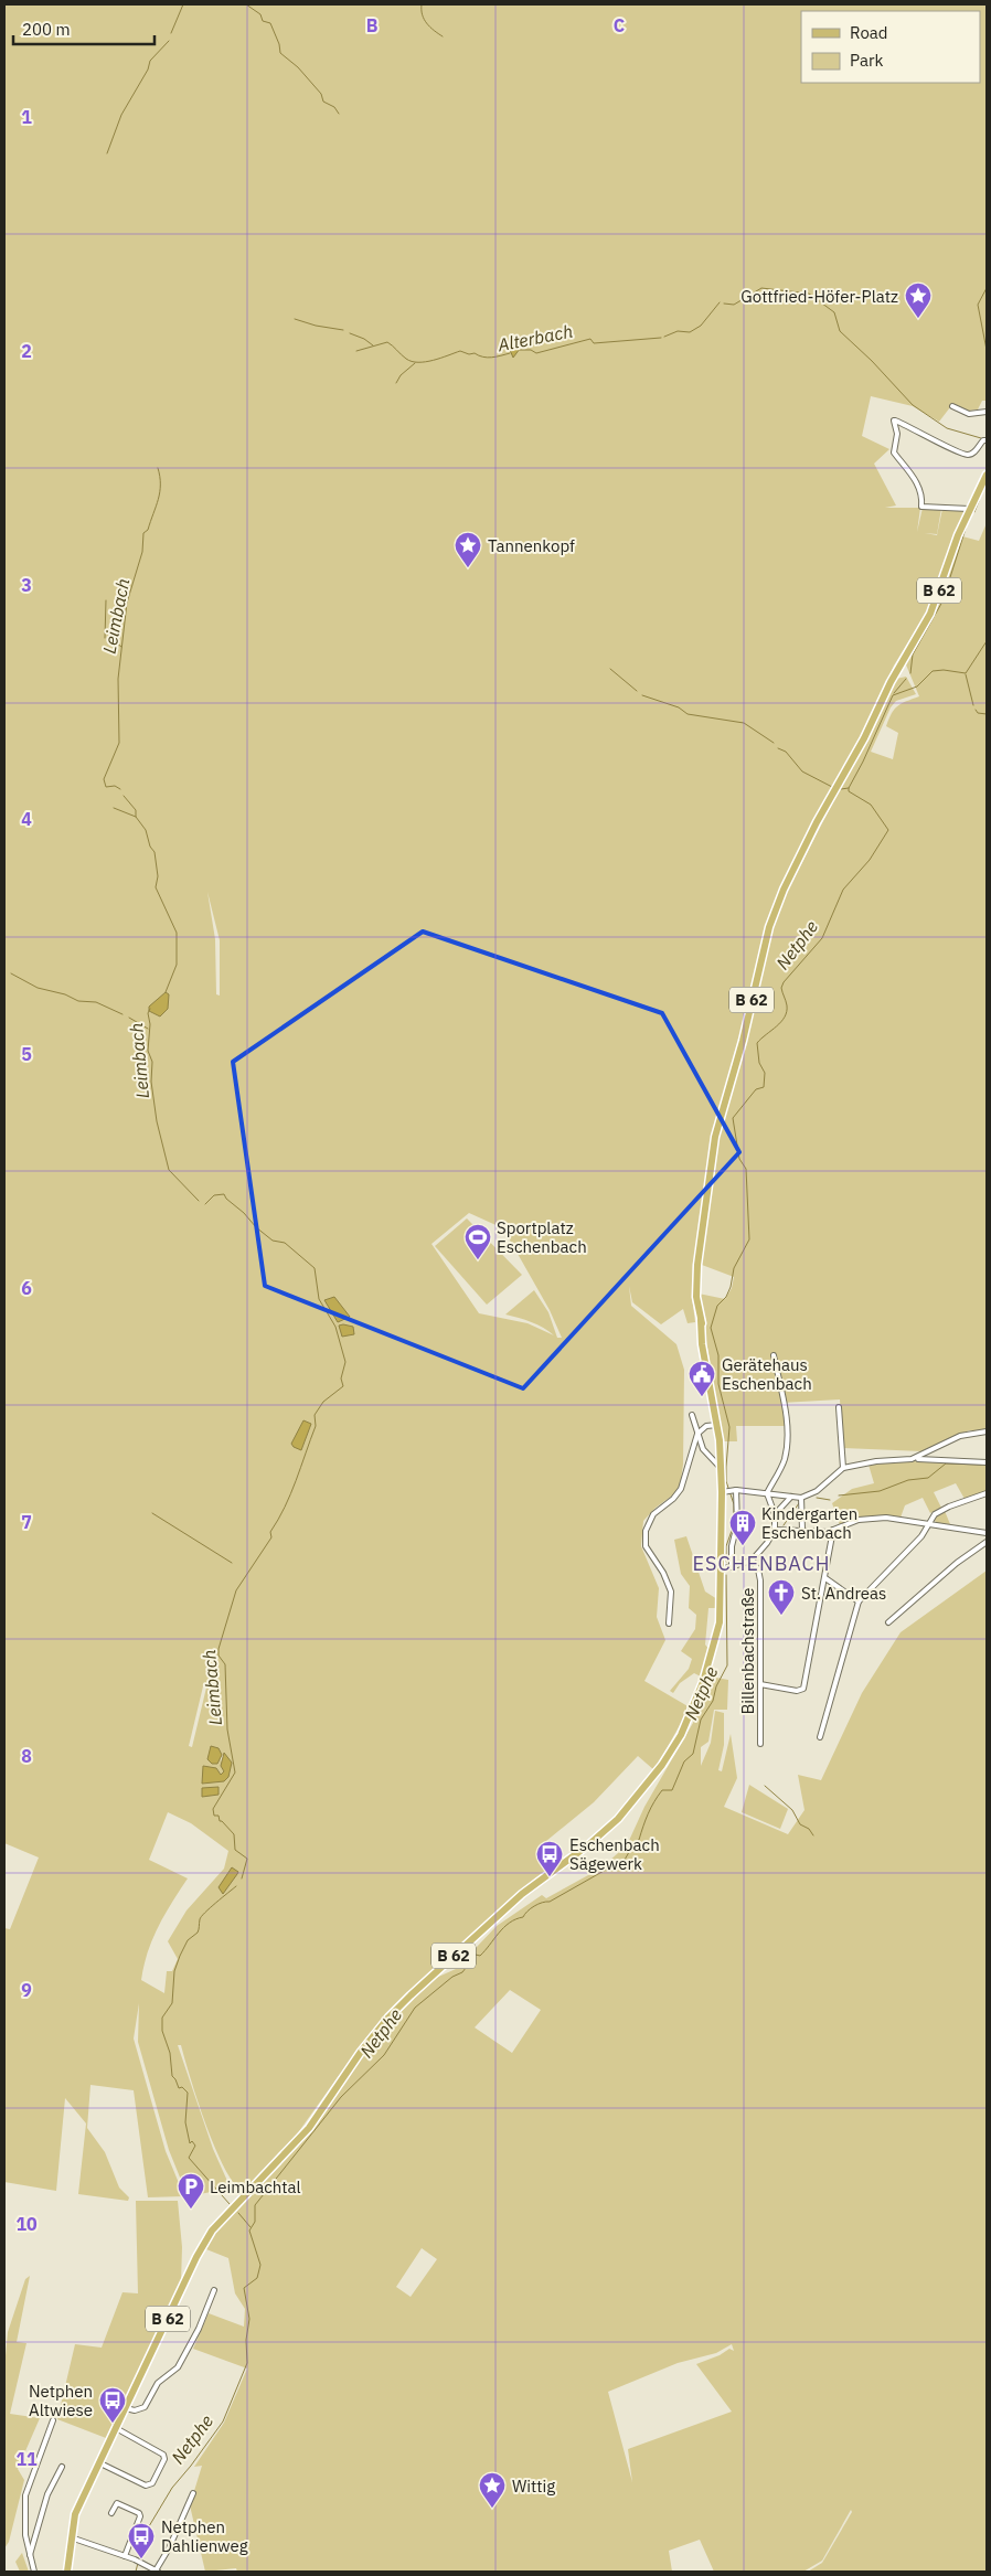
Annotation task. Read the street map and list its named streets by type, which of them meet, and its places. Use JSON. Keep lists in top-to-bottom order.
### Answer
{
  "streets": {
    "main road": ["B 62"],
    "street": ["Billenbachstraße"]
  },
  "districts": ["ESCHENBACH"],
  "water": ["Alterbach", "Leimbach", "Netphe"],
  "places": {
    "place": ["Gottfried-Höfer-Platz", "Tannenkopf", "Wittig"],
    "sports": ["Sportplatz Eschenbach"],
    "public building": ["Gerätehaus Eschenbach"],
    "building": ["Kindergarten Eschenbach"],
    "church": ["St. Andreas"],
    "bus stop": ["Eschenbach Sägewerk", "Netphen Altwiese", "Netphen Dahlienweg"],
    "parking": ["Leimbachtal"]
  },
  "legend": ["Road", "Park"],
  "scale_bar": "200 m",
  "grid": {
    "columns": ["B", "C"],
    "rows": [
      "1",
      "2",
      "3",
      "4",
      "5",
      "6",
      "7",
      "8",
      "9",
      "10",
      "11"
    ]
  }
}
